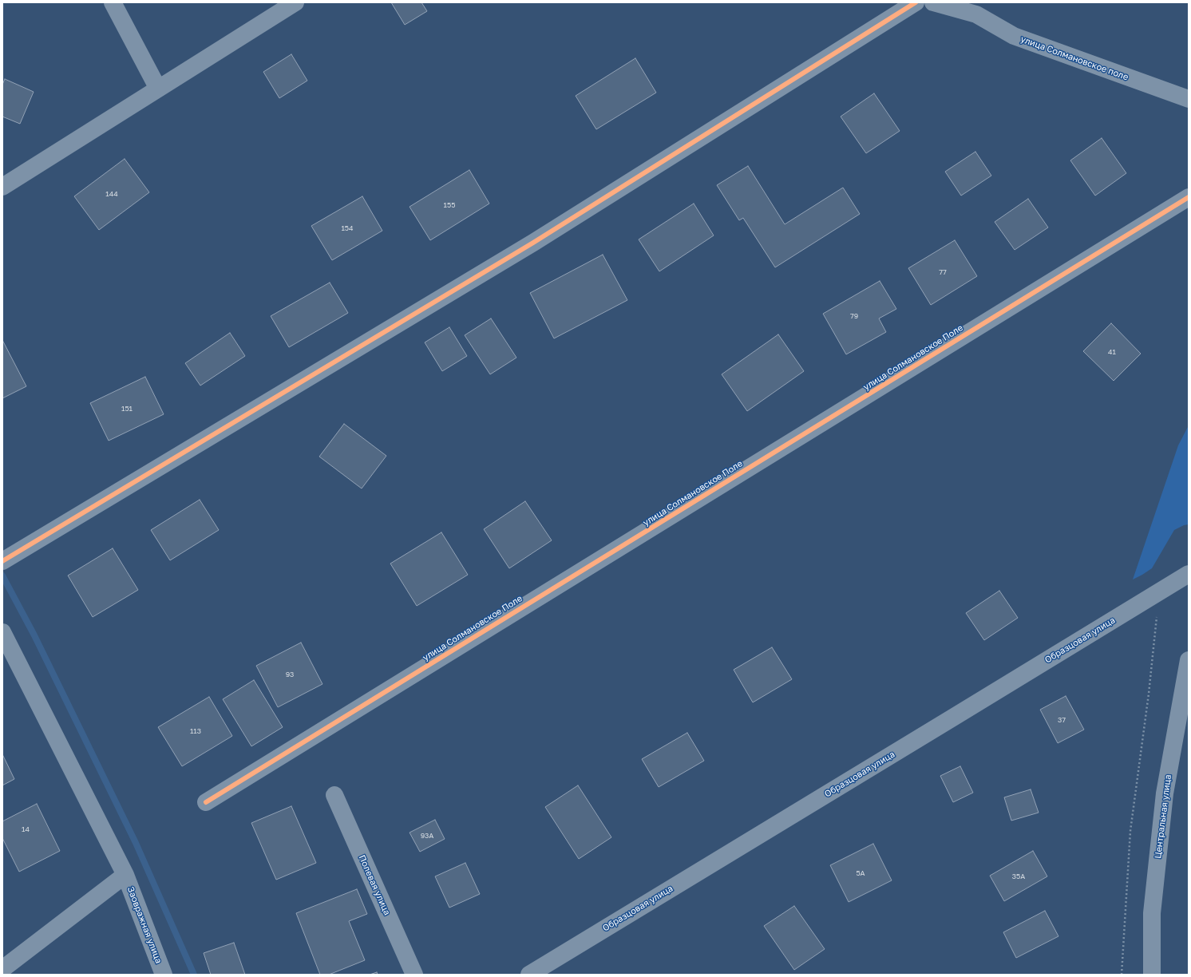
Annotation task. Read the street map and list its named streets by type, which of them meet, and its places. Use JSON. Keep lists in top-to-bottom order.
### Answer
{
  "streets": {
    "street": [
      "улица Солмановское поле",
      "улица Солмановское Поле",
      "Образцовая улица",
      "Центральная улица",
      "Полевая улица",
      "Заовражная улица"
    ]
  },
  "house_numbers": [
    "144",
    "155",
    "154",
    "77",
    "79",
    "41",
    "151",
    "93",
    "37",
    "113",
    "14",
    "93А",
    "5А",
    "35А"
  ]
}
